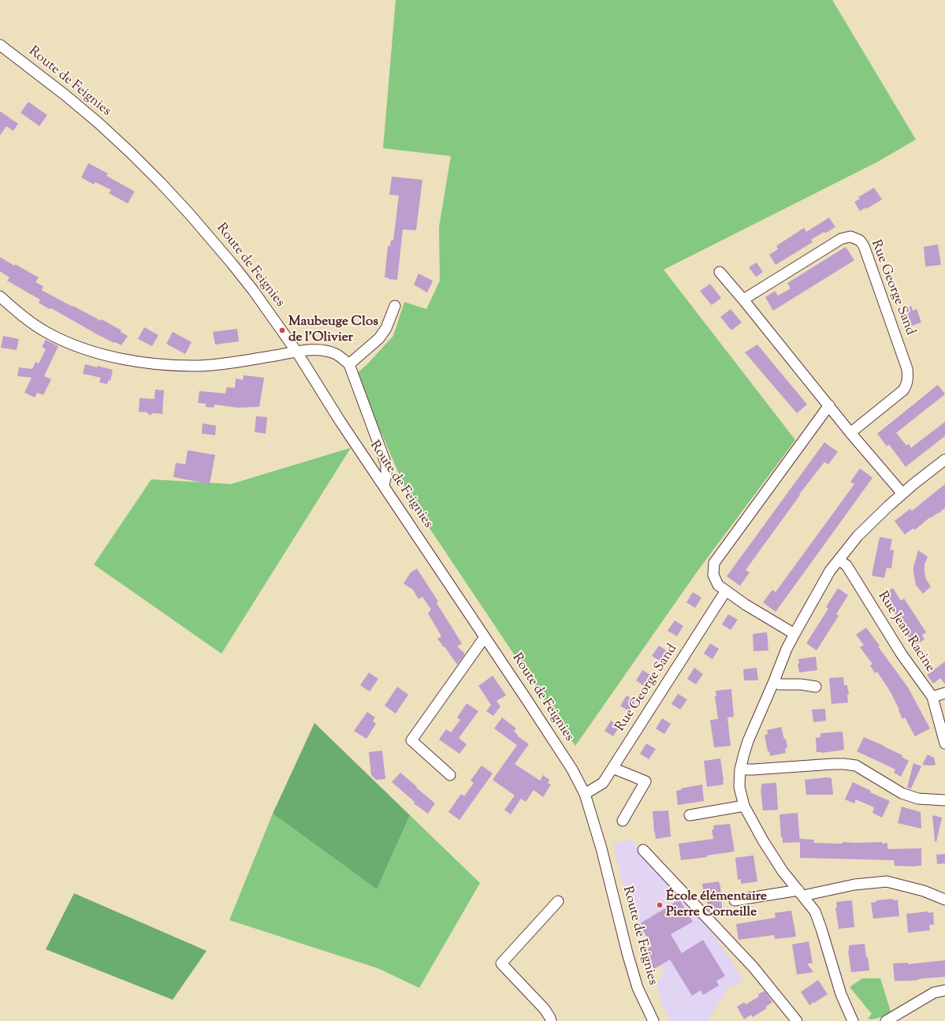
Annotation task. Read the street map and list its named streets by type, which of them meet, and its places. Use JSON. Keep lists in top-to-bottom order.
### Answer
{
  "streets": {
    "street": ["Route de Feignies", "Rue George Sand", "Rue Jean Racine"]
  },
  "crossings": [
    ["Route de Feignies", "Rue George Sand"]
  ],
  "places": ["Maubeuge Clos de l'Olivier", "École élémentaire Pierre Corneille"]
}
